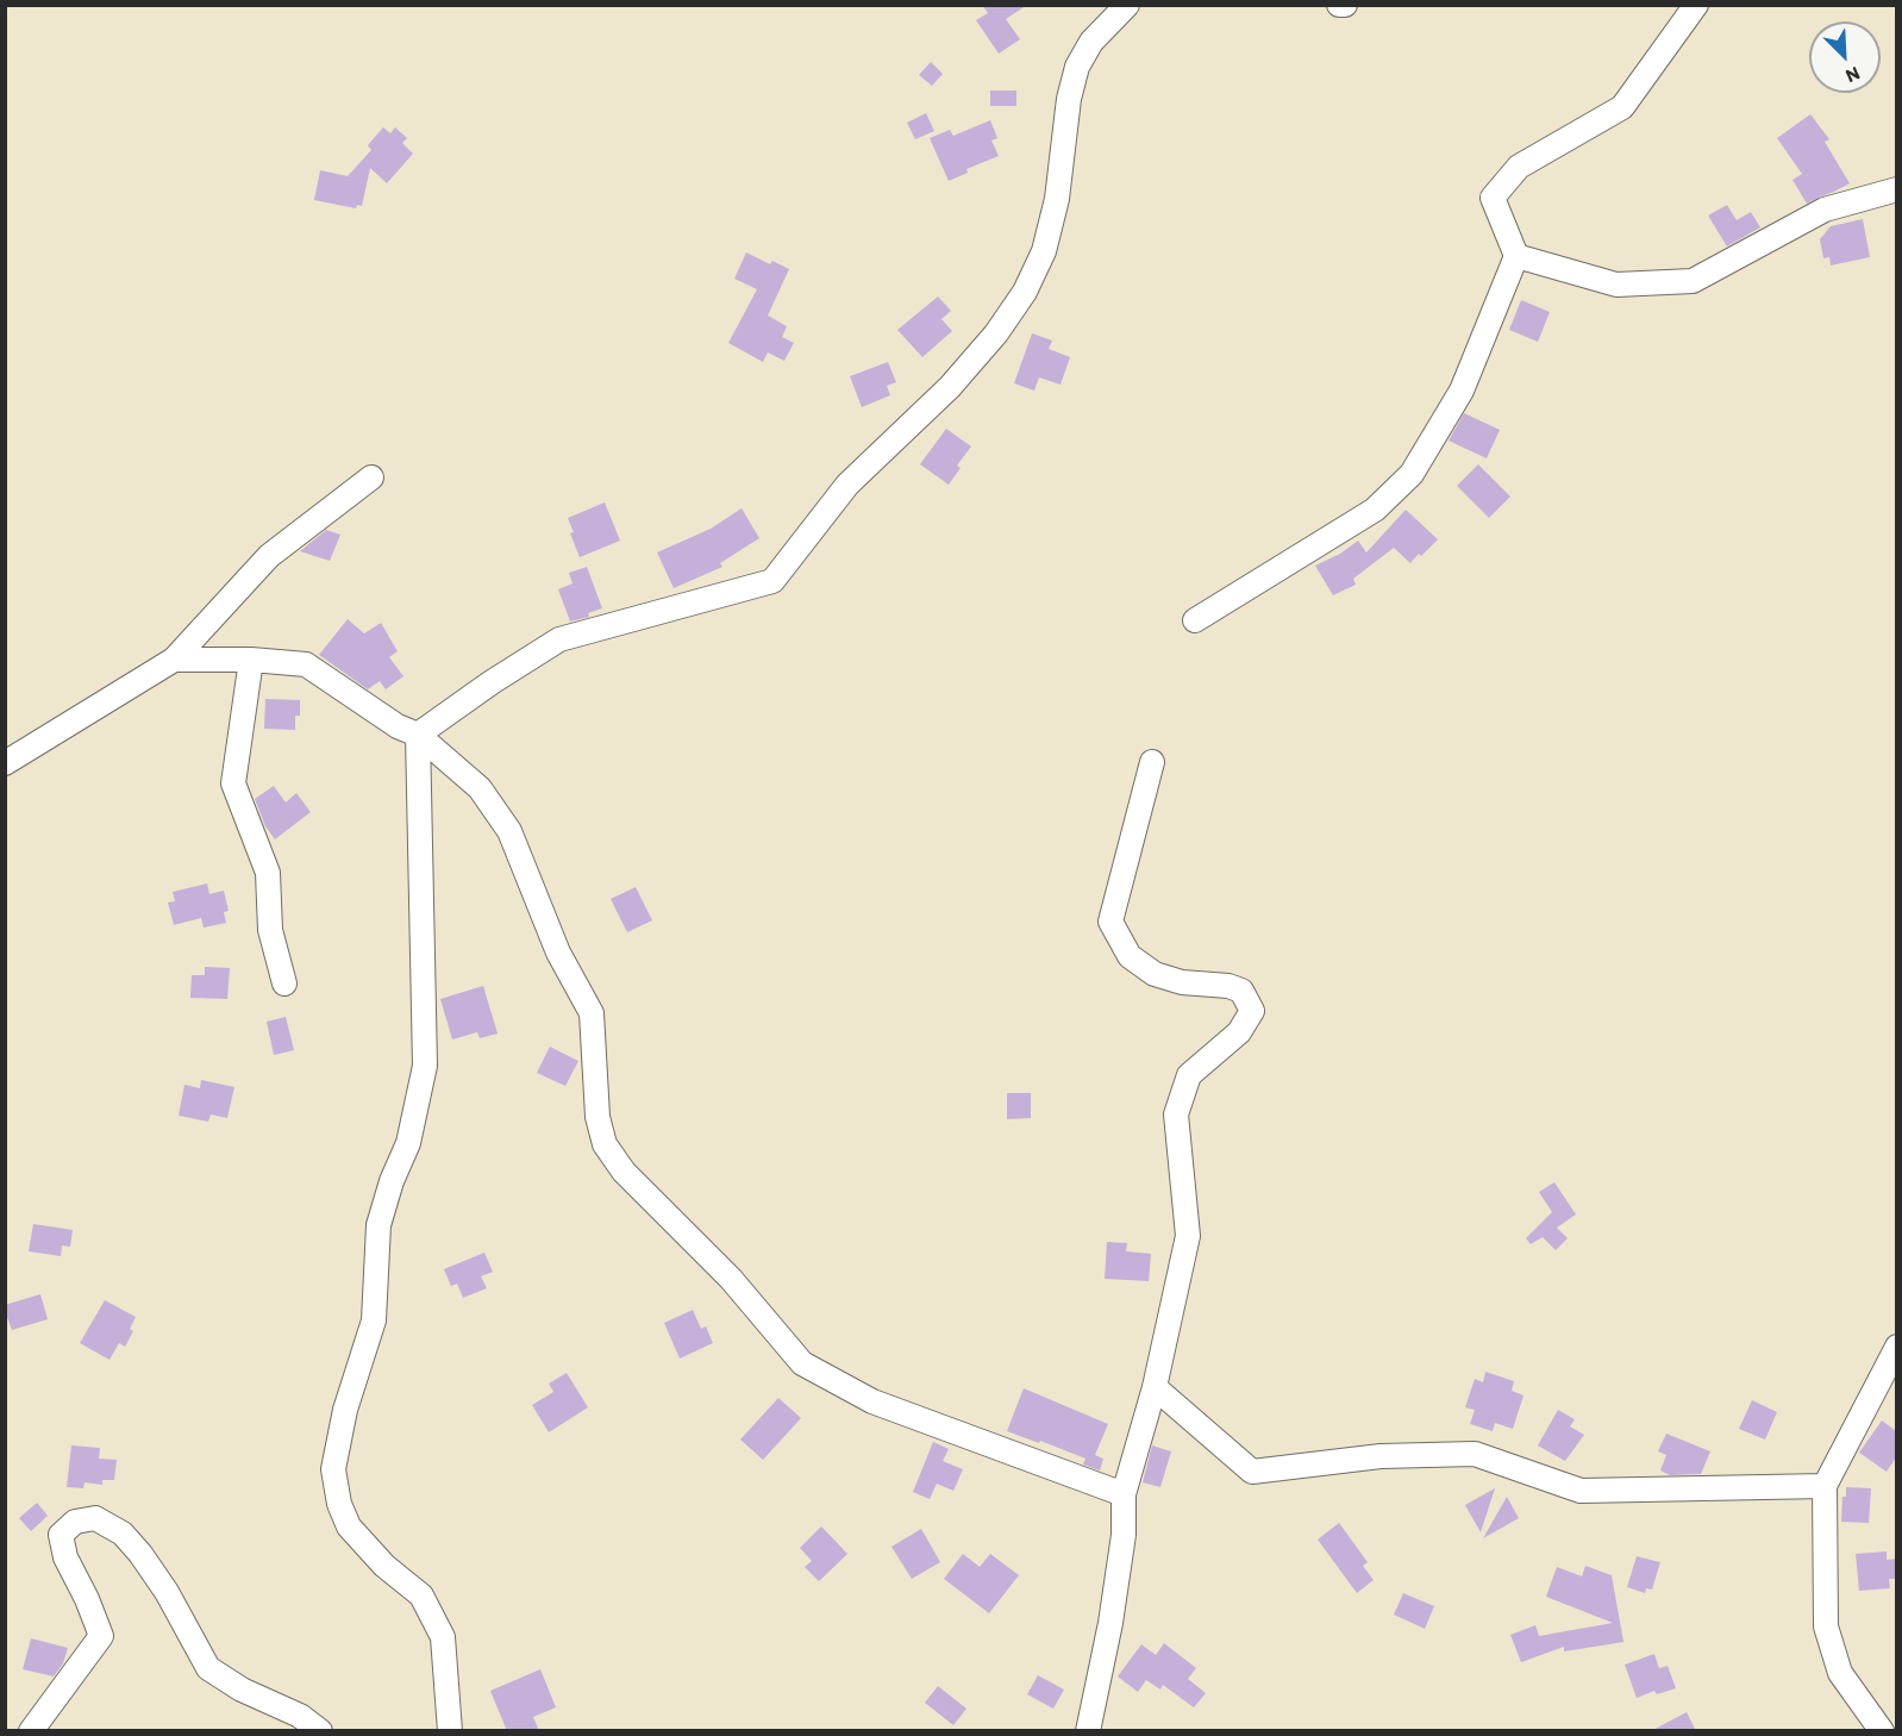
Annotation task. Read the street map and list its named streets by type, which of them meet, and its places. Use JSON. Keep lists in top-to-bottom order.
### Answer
{
  "north": "bottom right"
}
